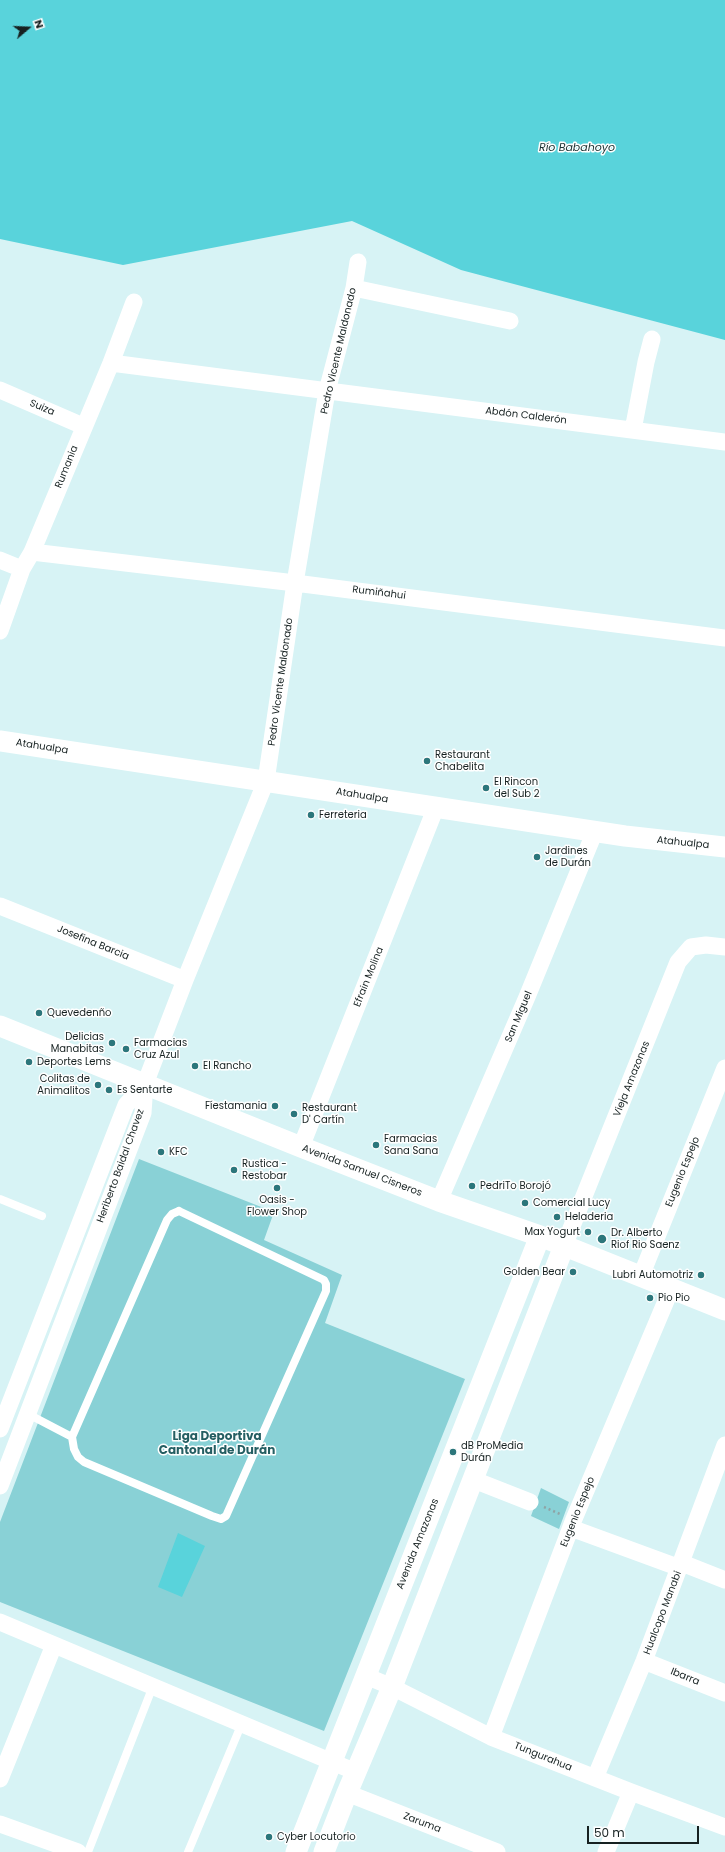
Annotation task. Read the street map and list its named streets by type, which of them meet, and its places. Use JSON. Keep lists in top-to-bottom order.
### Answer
{
  "streets": {
    "street": [
      "Pedro Vicente Maldonado",
      "Suiza",
      "Abdón Calderón",
      "Rumania",
      "Rumiñahui",
      "Atahualpa",
      "Josefina Barcia",
      "Efrain Molina",
      "San Miguel",
      "Vieja Amazonas",
      "Heriberto Baidal Chavez",
      "Avenida Samuel Cisneros",
      "Eugenio Espejo",
      "Avenida Amazonas",
      "Hualcopo Manabi",
      "Ibarra",
      "Tungurahua",
      "Zaruma"
    ]
  },
  "crossings": [
    ["Pedro Vicente Maldonado", "Abdón Calderón"],
    ["Pedro Vicente Maldonado", "Rumiñahui"],
    ["Pedro Vicente Maldonado", "Atahualpa"],
    ["Pedro Vicente Maldonado", "Josefina Barcia"],
    ["Pedro Vicente Maldonado", "Heriberto Baidal Chavez"],
    ["Pedro Vicente Maldonado", "Avenida Samuel Cisneros"],
    ["Suiza", "Rumania"],
    ["Abdón Calderón", "Rumania"],
    ["Rumania", "Rumiñahui"],
    ["Atahualpa", "Efrain Molina"],
    ["Atahualpa", "San Miguel"],
    ["Efrain Molina", "Avenida Samuel Cisneros"],
    ["San Miguel", "Avenida Samuel Cisneros"],
    ["Vieja Amazonas", "Avenida Samuel Cisneros"],
    ["Heriberto Baidal Chavez", "Avenida Samuel Cisneros"],
    ["Avenida Samuel Cisneros", "Eugenio Espejo"],
    ["Avenida Samuel Cisneros", "Avenida Amazonas"],
    ["Eugenio Espejo", "Tungurahua"],
    ["Avenida Amazonas", "Tungurahua"],
    ["Hualcopo Manabi", "Ibarra"],
    ["Hualcopo Manabi", "Tungurahua"]
  ],
  "districts": ["Liga Deportiva Cantonal de Durán"],
  "water": ["Río Babahoyo"],
  "places": [
    "Restaurant Chabelita",
    "El Rincon del Sub 2",
    "Ferreteria",
    "Jardines de Durán",
    "Quevedenño",
    "Delicias Manabitas",
    "Farmacias Cruz Azul",
    "Deportes Lems",
    "El Rancho",
    "Colitas de Animalitos",
    "Es Sentarte",
    "Fíestamania",
    "Restaurant D' Cartín",
    "Farmacias Sana Sana",
    "KFC",
    "Rustica - Restobar",
    "PedriTo Borojó",
    "Oasis - Flower Shop",
    "Comercial Lucy",
    "Heladeria",
    "Max Yogurt",
    "Dr. Alberto Riof Rio Saenz",
    "Golden Bear",
    "Lubri Automotriz",
    "Pio Pio",
    "dB ProMedia Durán",
    "Cyber Locutorio"
  ],
  "scale_bar": "50 m",
  "north": "right"
}
